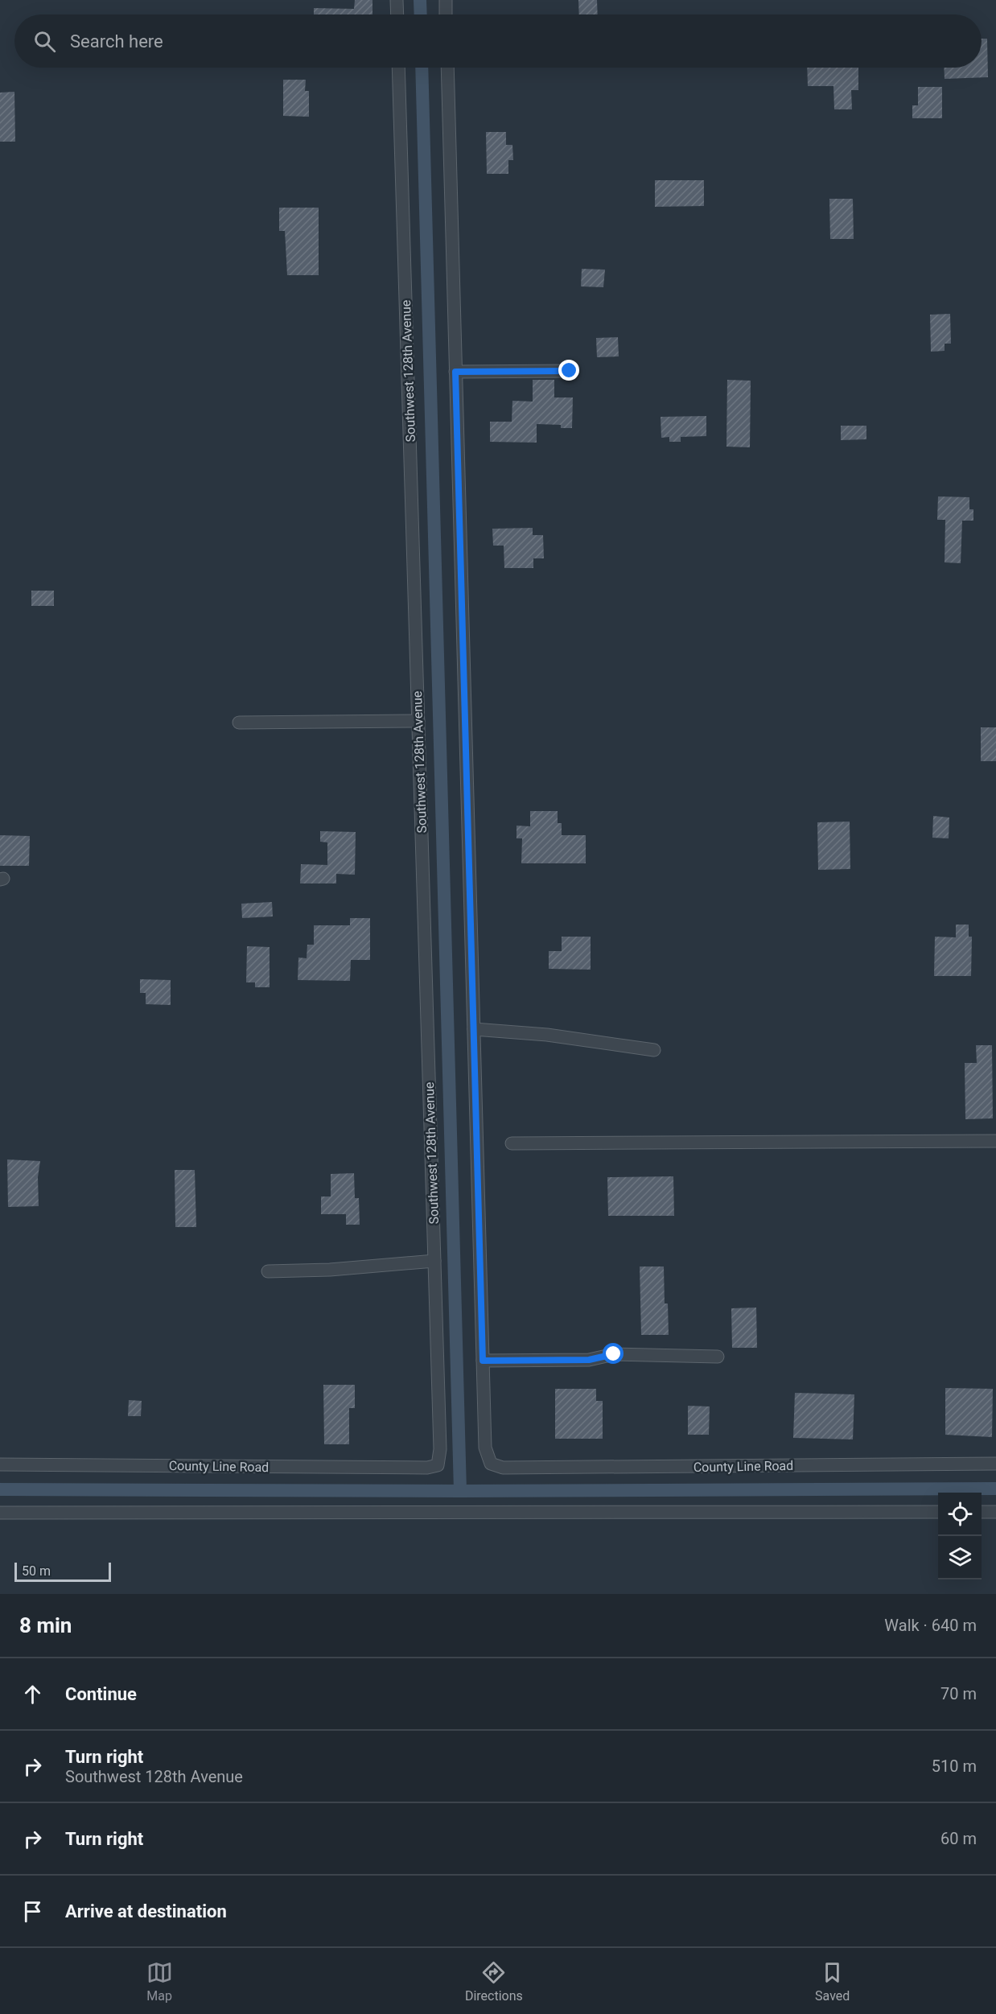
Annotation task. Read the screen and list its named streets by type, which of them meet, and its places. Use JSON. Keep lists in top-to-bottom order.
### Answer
{
  "streets": {
    "street": ["Southwest 128th Avenue", "County Line Road"]
  },
  "crossings": [
    ["Southwest 128th Avenue", "County Line Road"]
  ],
  "scale_bar": "50 m",
  "page": {
    "search": "Search here",
    "scale": "50 m",
    "heading": ["8 min", "Walk · 640 m"],
    "list": [
      ["Continue", "70 m"],
      ["Turn right", "Southwest 128th Avenue", "510 m"],
      ["Turn right", "60 m"],
      "Arrive at destination"
    ],
    "nav": ["Map", "Directions", "Saved"]
  }
}
